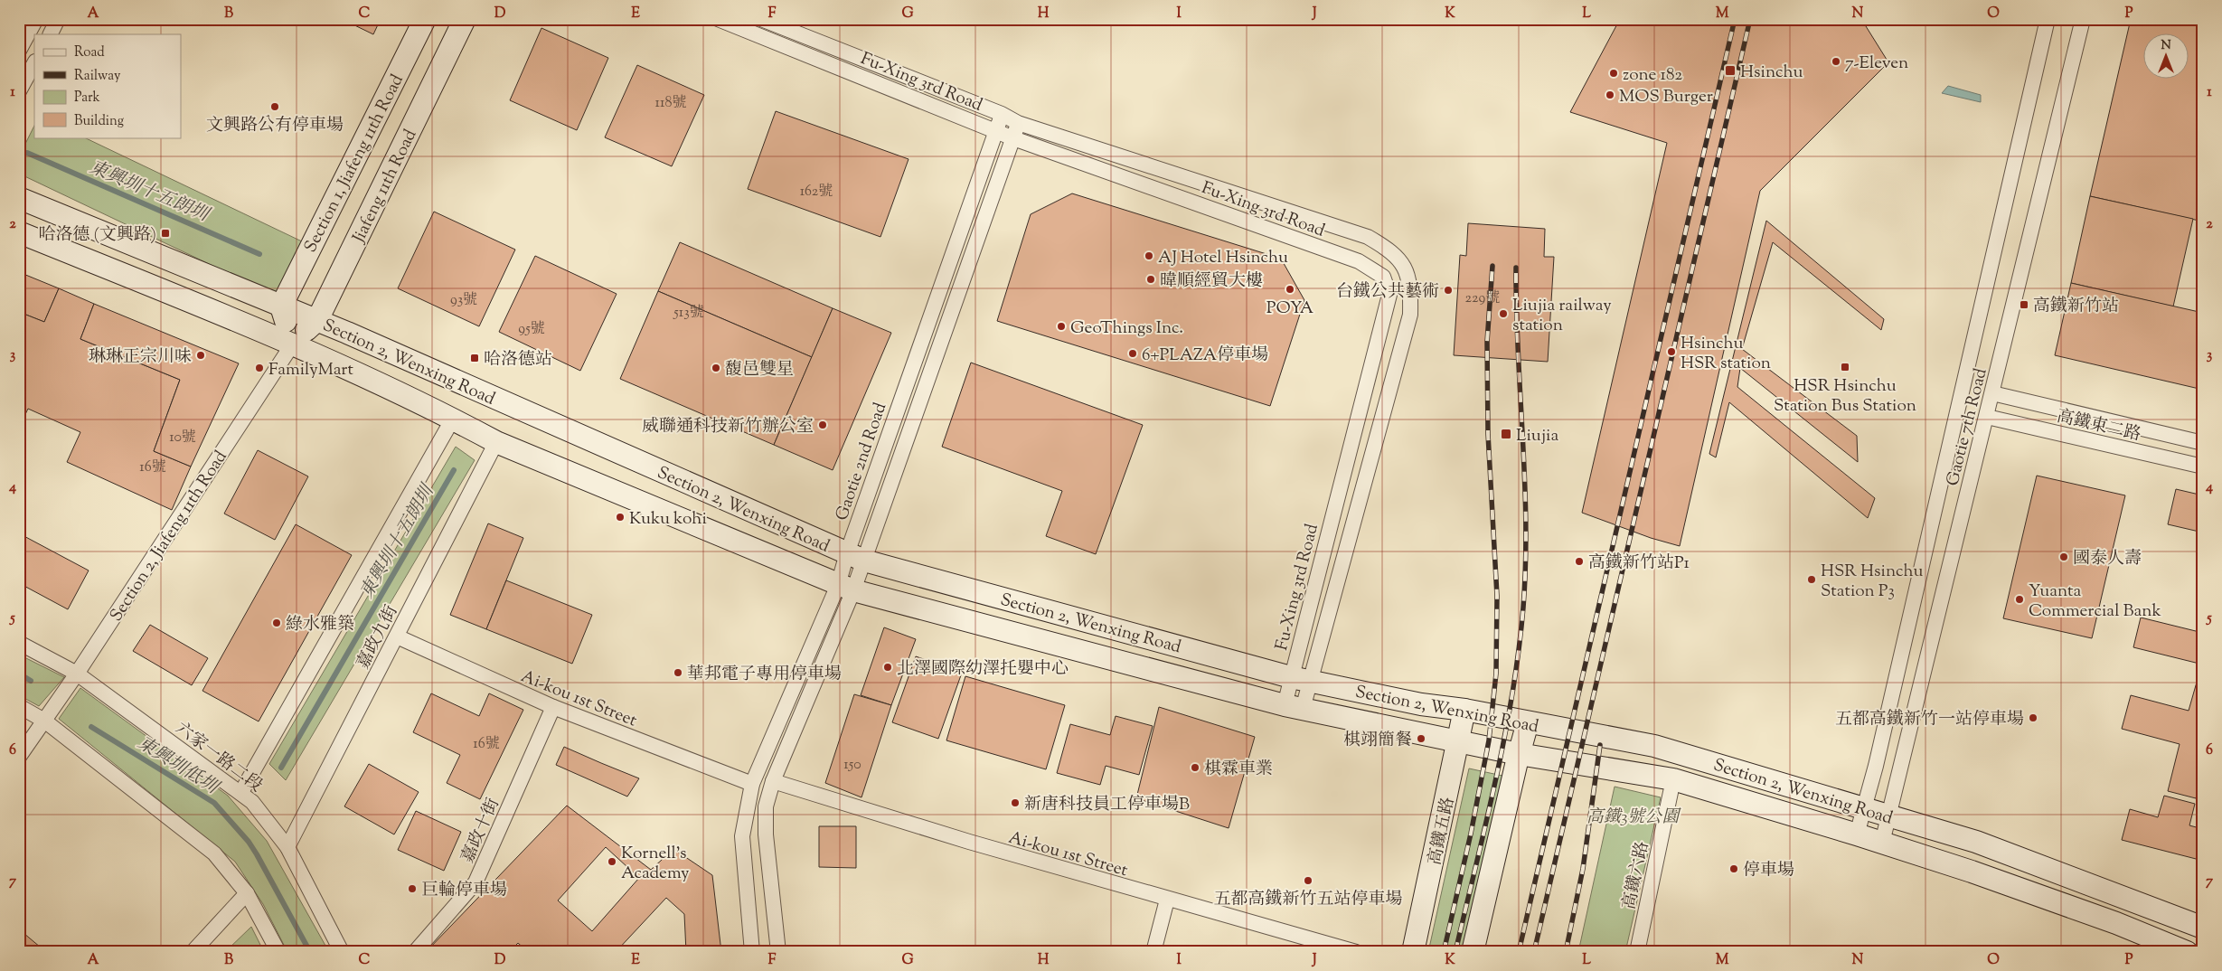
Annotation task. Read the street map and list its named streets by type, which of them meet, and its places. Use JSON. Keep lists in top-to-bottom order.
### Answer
{
  "streets": {
    "street": [
      "Fu-Xing 3rd Road",
      "Section 1, Jiafeng 11th Road",
      "Jiafeng 11th Road",
      "Section 2, Wenxing Road",
      "高鐵東二路",
      "Gaotie 7th Road",
      "Gaotie 2nd Road",
      "Section 2, Jiafeng 11th Road",
      "嘉政九街",
      "Ai-kou 1st Street",
      "六家一路二段",
      "嘉政十街",
      "高鐵五路",
      "高鐵六路"
    ]
  },
  "crossings": [
    ["Fu-Xing 3rd Road", "Section 2, Wenxing Road"],
    ["Fu-Xing 3rd Road", "Gaotie 2nd Road"],
    ["Section 1, Jiafeng 11th Road", "Section 2, Wenxing Road"],
    ["Jiafeng 11th Road", "Section 2, Wenxing Road"],
    ["Jiafeng 11th Road", "Section 2, Jiafeng 11th Road"],
    ["Section 2, Wenxing Road", "Gaotie 7th Road"],
    ["Section 2, Wenxing Road", "Gaotie 2nd Road"],
    ["Section 2, Wenxing Road", "Section 2, Jiafeng 11th Road"],
    ["Section 2, Wenxing Road", "嘉政九街"],
    ["Section 2, Wenxing Road", "高鐵五路"],
    ["Section 2, Wenxing Road", "高鐵六路"],
    ["高鐵東二路", "Gaotie 7th Road"],
    ["Gaotie 2nd Road", "Ai-kou 1st Street"],
    ["Section 2, Jiafeng 11th Road", "六家一路二段"],
    ["嘉政九街", "Ai-kou 1st Street"],
    ["嘉政九街", "六家一路二段"],
    ["Ai-kou 1st Street", "嘉政十街"]
  ],
  "water": ["東興圳十五朗圳", "東興圳低圳"],
  "parks": ["高鐵3號公園"],
  "places": {
    "other": [
      "7-Eleven",
      "zone 182",
      "MOS Burger",
      "文興路公有停車場",
      "AJ Hotel Hsinchu",
      "暐順經貿大樓",
      "POYA",
      "台鐵公共藝術",
      "Liujia railway station",
      "GeoThings Inc.",
      "Hsinchu HSR station",
      "6+PLAZA停車場",
      "琳琳正宗川味",
      "FamilyMart",
      "馥邑雙星",
      "威聯通科技新竹辦公室",
      "Kuku kohi",
      "國泰人壽",
      "高鐵新竹站P1",
      "HSR Hsinchu Station P3",
      "Yuanta Commercial Bank",
      "綠水雅築",
      "北澤國際幼澤托嬰中心",
      "華邦電子專用停車場",
      "五都高鐵新竹一站停車場",
      "棋翊簡餐",
      "棋霖車業",
      "新唐科技員工停車場B",
      "Kornell's Academy",
      "停車場",
      "五都高鐵新竹五站停車場",
      "巨輪停車場"
    ],
    "transit": [
      "Hsinchu",
      "哈洛德 (文興路)",
      "高鐵新竹站",
      "哈洛德站",
      "HSR Hsinchu Station Bus Station",
      "Liujia"
    ]
  },
  "house_numbers": [
    "118號",
    "162號",
    "229號",
    "93號",
    "513號",
    "95號",
    "10號",
    "16號",
    "16號",
    "150"
  ],
  "legend": [
    "Road",
    "Railway",
    "Park",
    "Building"
  ],
  "north": "top",
  "grid": {
    "columns": [
      "A",
      "B",
      "C",
      "D",
      "E",
      "F",
      "G",
      "H",
      "I",
      "J",
      "K",
      "L",
      "M",
      "N",
      "O",
      "P"
    ],
    "rows": [
      "1",
      "2",
      "3",
      "4",
      "5",
      "6",
      "7"
    ]
  }
}
